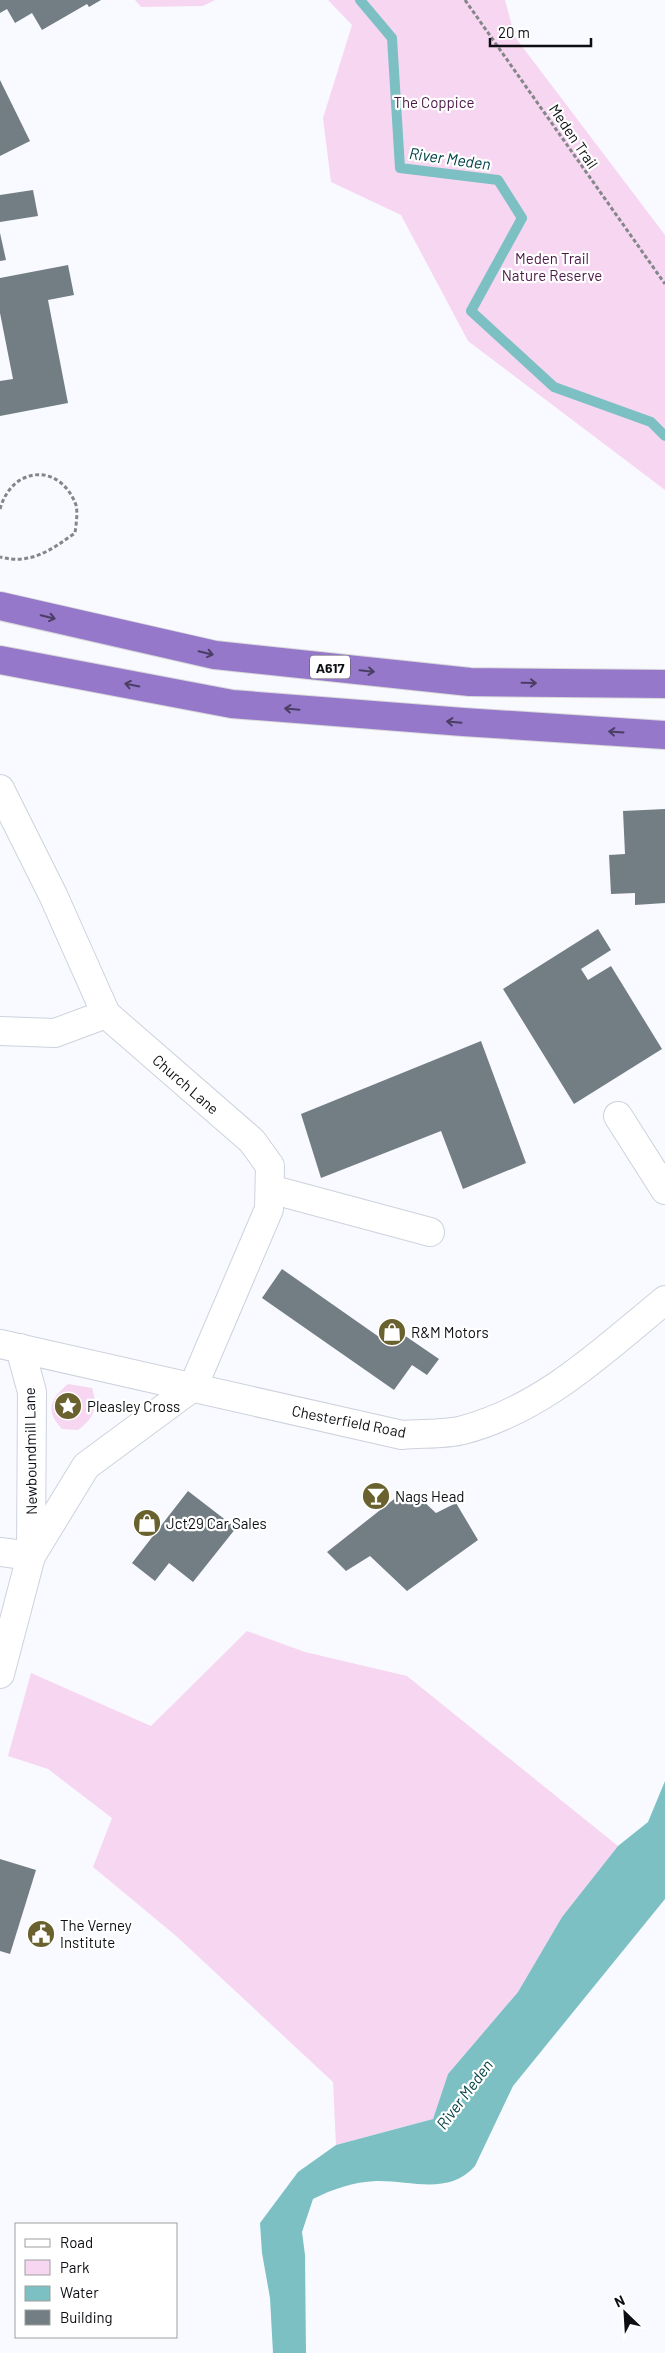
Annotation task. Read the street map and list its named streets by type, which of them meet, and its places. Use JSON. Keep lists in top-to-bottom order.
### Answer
{
  "streets": {
    "highway": ["A617"],
    "street": ["Church Lane", "Chesterfield Road", "Newboundmill Lane"],
    "path": ["Meden Trail"]
  },
  "crossings": [
    ["Church Lane", "Chesterfield Road"],
    ["Church Lane", "Newboundmill Lane"],
    ["Chesterfield Road", "Newboundmill Lane"]
  ],
  "water": ["River Meden"],
  "parks": ["The Coppice", "Meden Trail Nature Reserve"],
  "places": {
    "shop": ["R&M Motors", "Jct29 Car Sales"],
    "place": ["Pleasley Cross"],
    "bar": ["Nags Head"],
    "public building": ["The Verney Institute"]
  },
  "legend": [
    "Road",
    "Park",
    "Water",
    "Building"
  ],
  "scale_bar": "20 m",
  "north": "top left"
}
